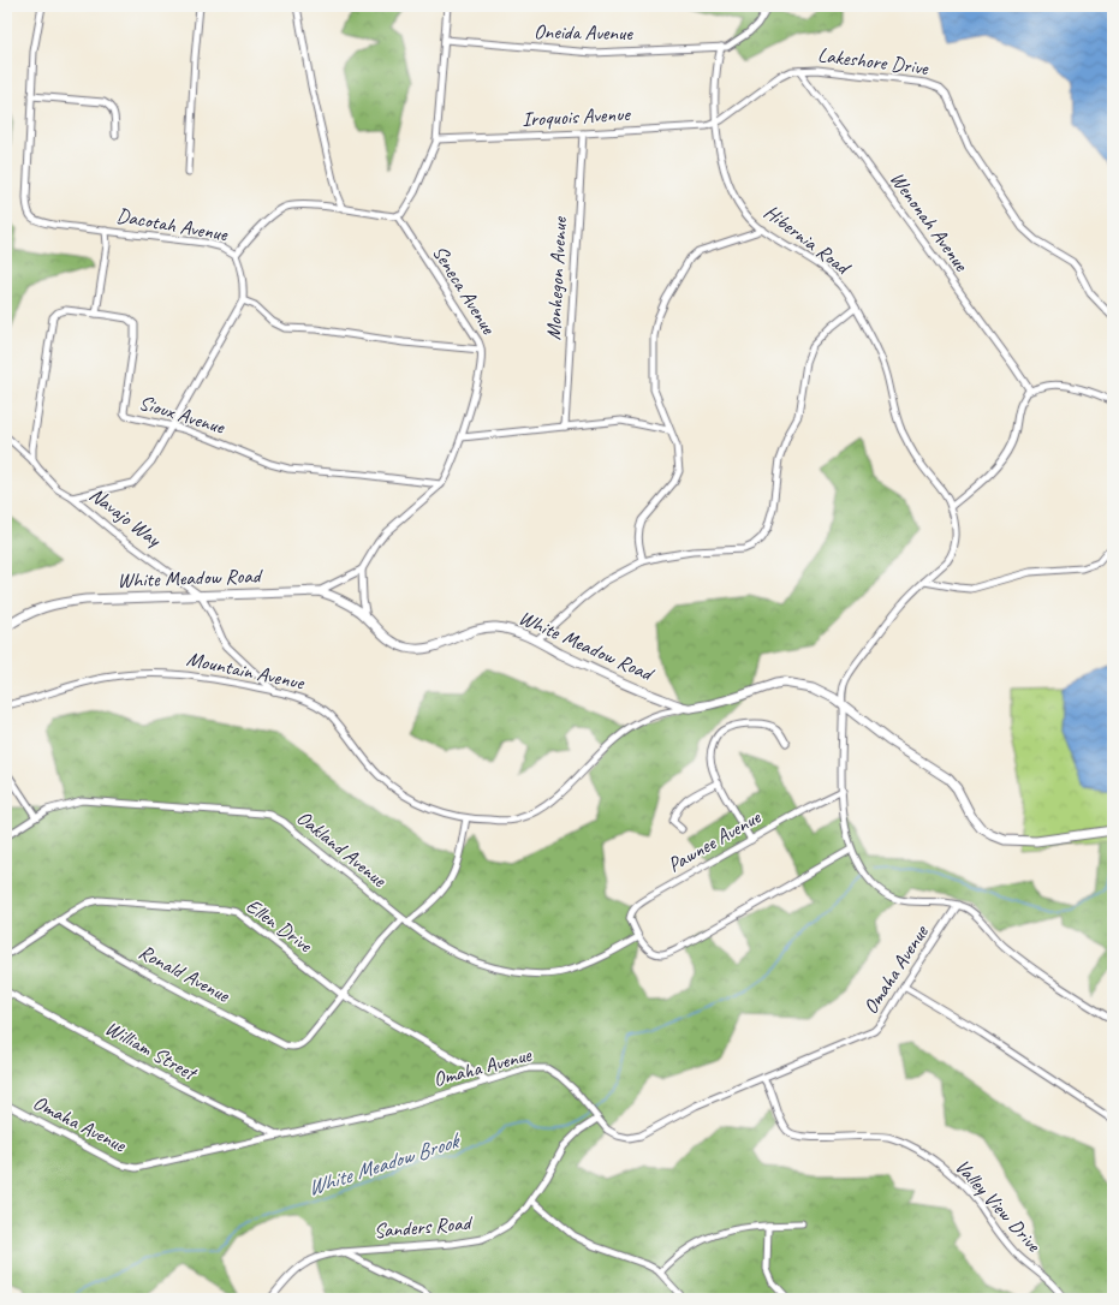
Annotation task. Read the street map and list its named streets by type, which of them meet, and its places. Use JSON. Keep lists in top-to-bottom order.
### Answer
{
  "streets": {
    "street": [
      "Oneida Avenue",
      "Lakeshore Drive",
      "Iroquois Avenue",
      "Wenonah Avenue",
      "Dacotah Avenue",
      "Hibernia Road",
      "Monhegon Avenue",
      "Seneca Avenue",
      "Sioux Avenue",
      "Navajo Way",
      "White Meadow Road",
      "Mountain Avenue",
      "Pawnee Avenue",
      "Oakland Avenue",
      "Ellen Drive",
      "Omaha Avenue",
      "Ronald Avenue",
      "William Street",
      "Valley View Drive",
      "Sanders Road"
    ]
  },
  "crossings": [
    ["Lakeshore Drive", "Iroquois Avenue"],
    ["Lakeshore Drive", "Wenonah Avenue"],
    ["Lakeshore Drive", "Hibernia Road"],
    ["Iroquois Avenue", "Hibernia Road"],
    ["Iroquois Avenue", "Monhegon Avenue"],
    ["Dacotah Avenue", "Seneca Avenue"],
    ["Seneca Avenue", "Sioux Avenue"],
    ["Navajo Way", "White Meadow Road"],
    ["Navajo Way", "Mountain Avenue"],
    ["White Meadow Road", "Mountain Avenue"],
    ["Pawnee Avenue", "Oakland Avenue"],
    ["Ellen Drive", "Omaha Avenue"],
    ["Ellen Drive", "Ronald Avenue"],
    ["Omaha Avenue", "William Street"],
    ["Omaha Avenue", "Valley View Drive"],
    ["Omaha Avenue", "Sanders Road"]
  ],
  "water": ["White Meadow Brook"]
}
